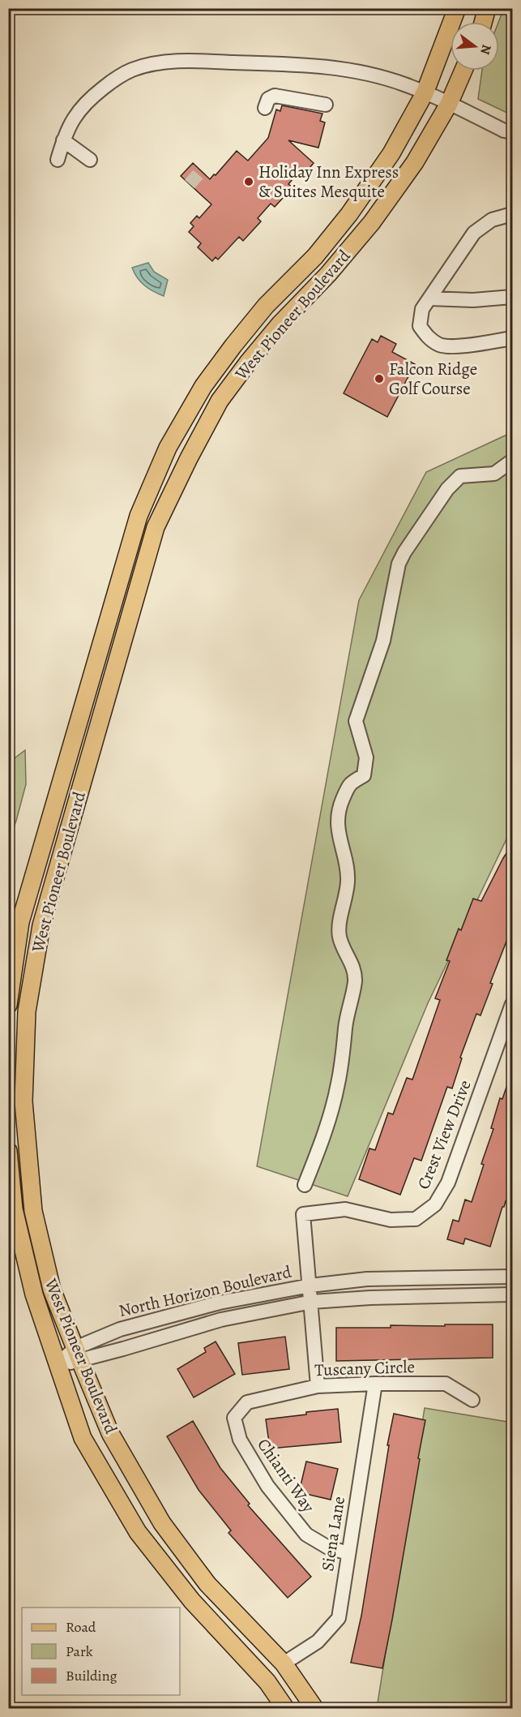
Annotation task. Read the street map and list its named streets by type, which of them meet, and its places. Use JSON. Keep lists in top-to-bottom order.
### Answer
{
  "streets": {
    "main road": ["West Pioneer Boulevard"],
    "street": [
      "Crest View Drive",
      "North Horizon Boulevard",
      "Tuscany Circle",
      "Chianti Way",
      "Siena Lane"
    ]
  },
  "crossings": [
    ["West Pioneer Boulevard", "North Horizon Boulevard"],
    ["West Pioneer Boulevard", "Siena Lane"],
    ["Crest View Drive", "North Horizon Boulevard"],
    ["Crest View Drive", "Tuscany Circle"],
    ["Tuscany Circle", "Chianti Way"],
    ["Tuscany Circle", "Siena Lane"],
    ["Chianti Way", "Siena Lane"]
  ],
  "places": ["Holiday Inn Express & Suites Mesquite", "Falcon Ridge Golf Course"],
  "legend": ["Road", "Park", "Building"],
  "north": "right"
}
